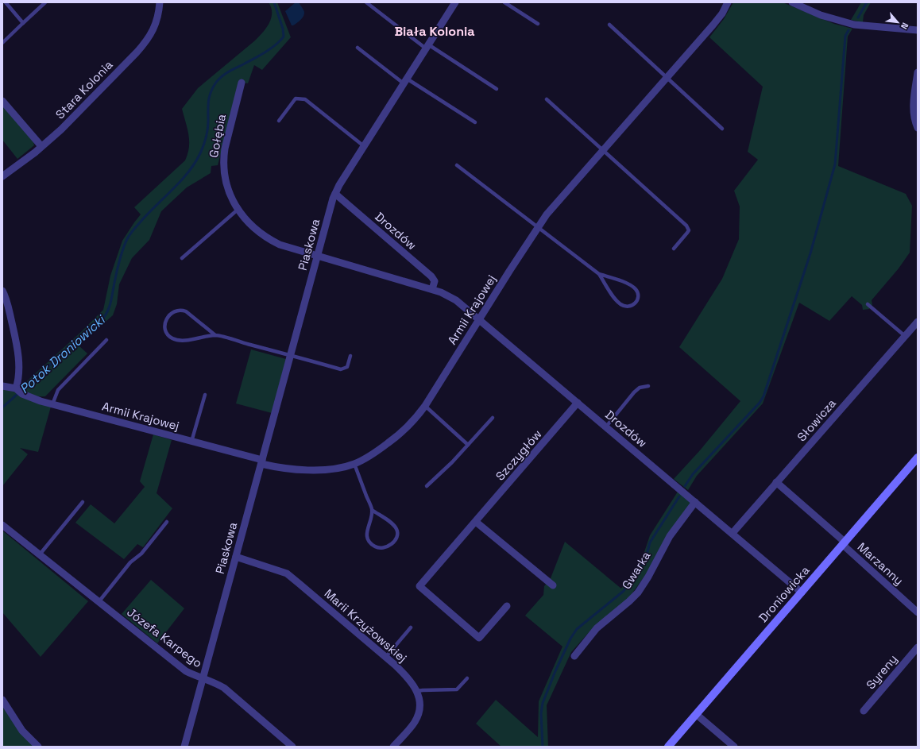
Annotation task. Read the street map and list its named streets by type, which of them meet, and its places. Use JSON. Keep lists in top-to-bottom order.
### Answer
{
  "streets": {
    "street": [
      "Stara Kolonia",
      "Gołębia",
      "Drozdów",
      "Piaskowa",
      "Armii Krajowej",
      "Słowicza",
      "Szczygłów",
      "Marzanny",
      "Gwarka",
      "Droniowicka",
      "Marii Krzyżowskiej",
      "Józefa Karpego",
      "Syreny"
    ]
  },
  "crossings": [
    ["Gołębia", "Drozdów"],
    ["Gołębia", "Piaskowa"],
    ["Drozdów", "Piaskowa"],
    ["Drozdów", "Armii Krajowej"],
    ["Drozdów", "Słowicza"],
    ["Drozdów", "Szczygłów"],
    ["Drozdów", "Gwarka"],
    ["Drozdów", "Droniowicka"],
    ["Piaskowa", "Armii Krajowej"],
    ["Piaskowa", "Marii Krzyżowskiej"],
    ["Piaskowa", "Józefa Karpego"],
    ["Słowicza", "Marzanny"],
    ["Marzanny", "Droniowicka"]
  ],
  "districts": ["Biała Kolonia"],
  "water": ["Potok Droniowicki"],
  "north": "bottom right"
}
